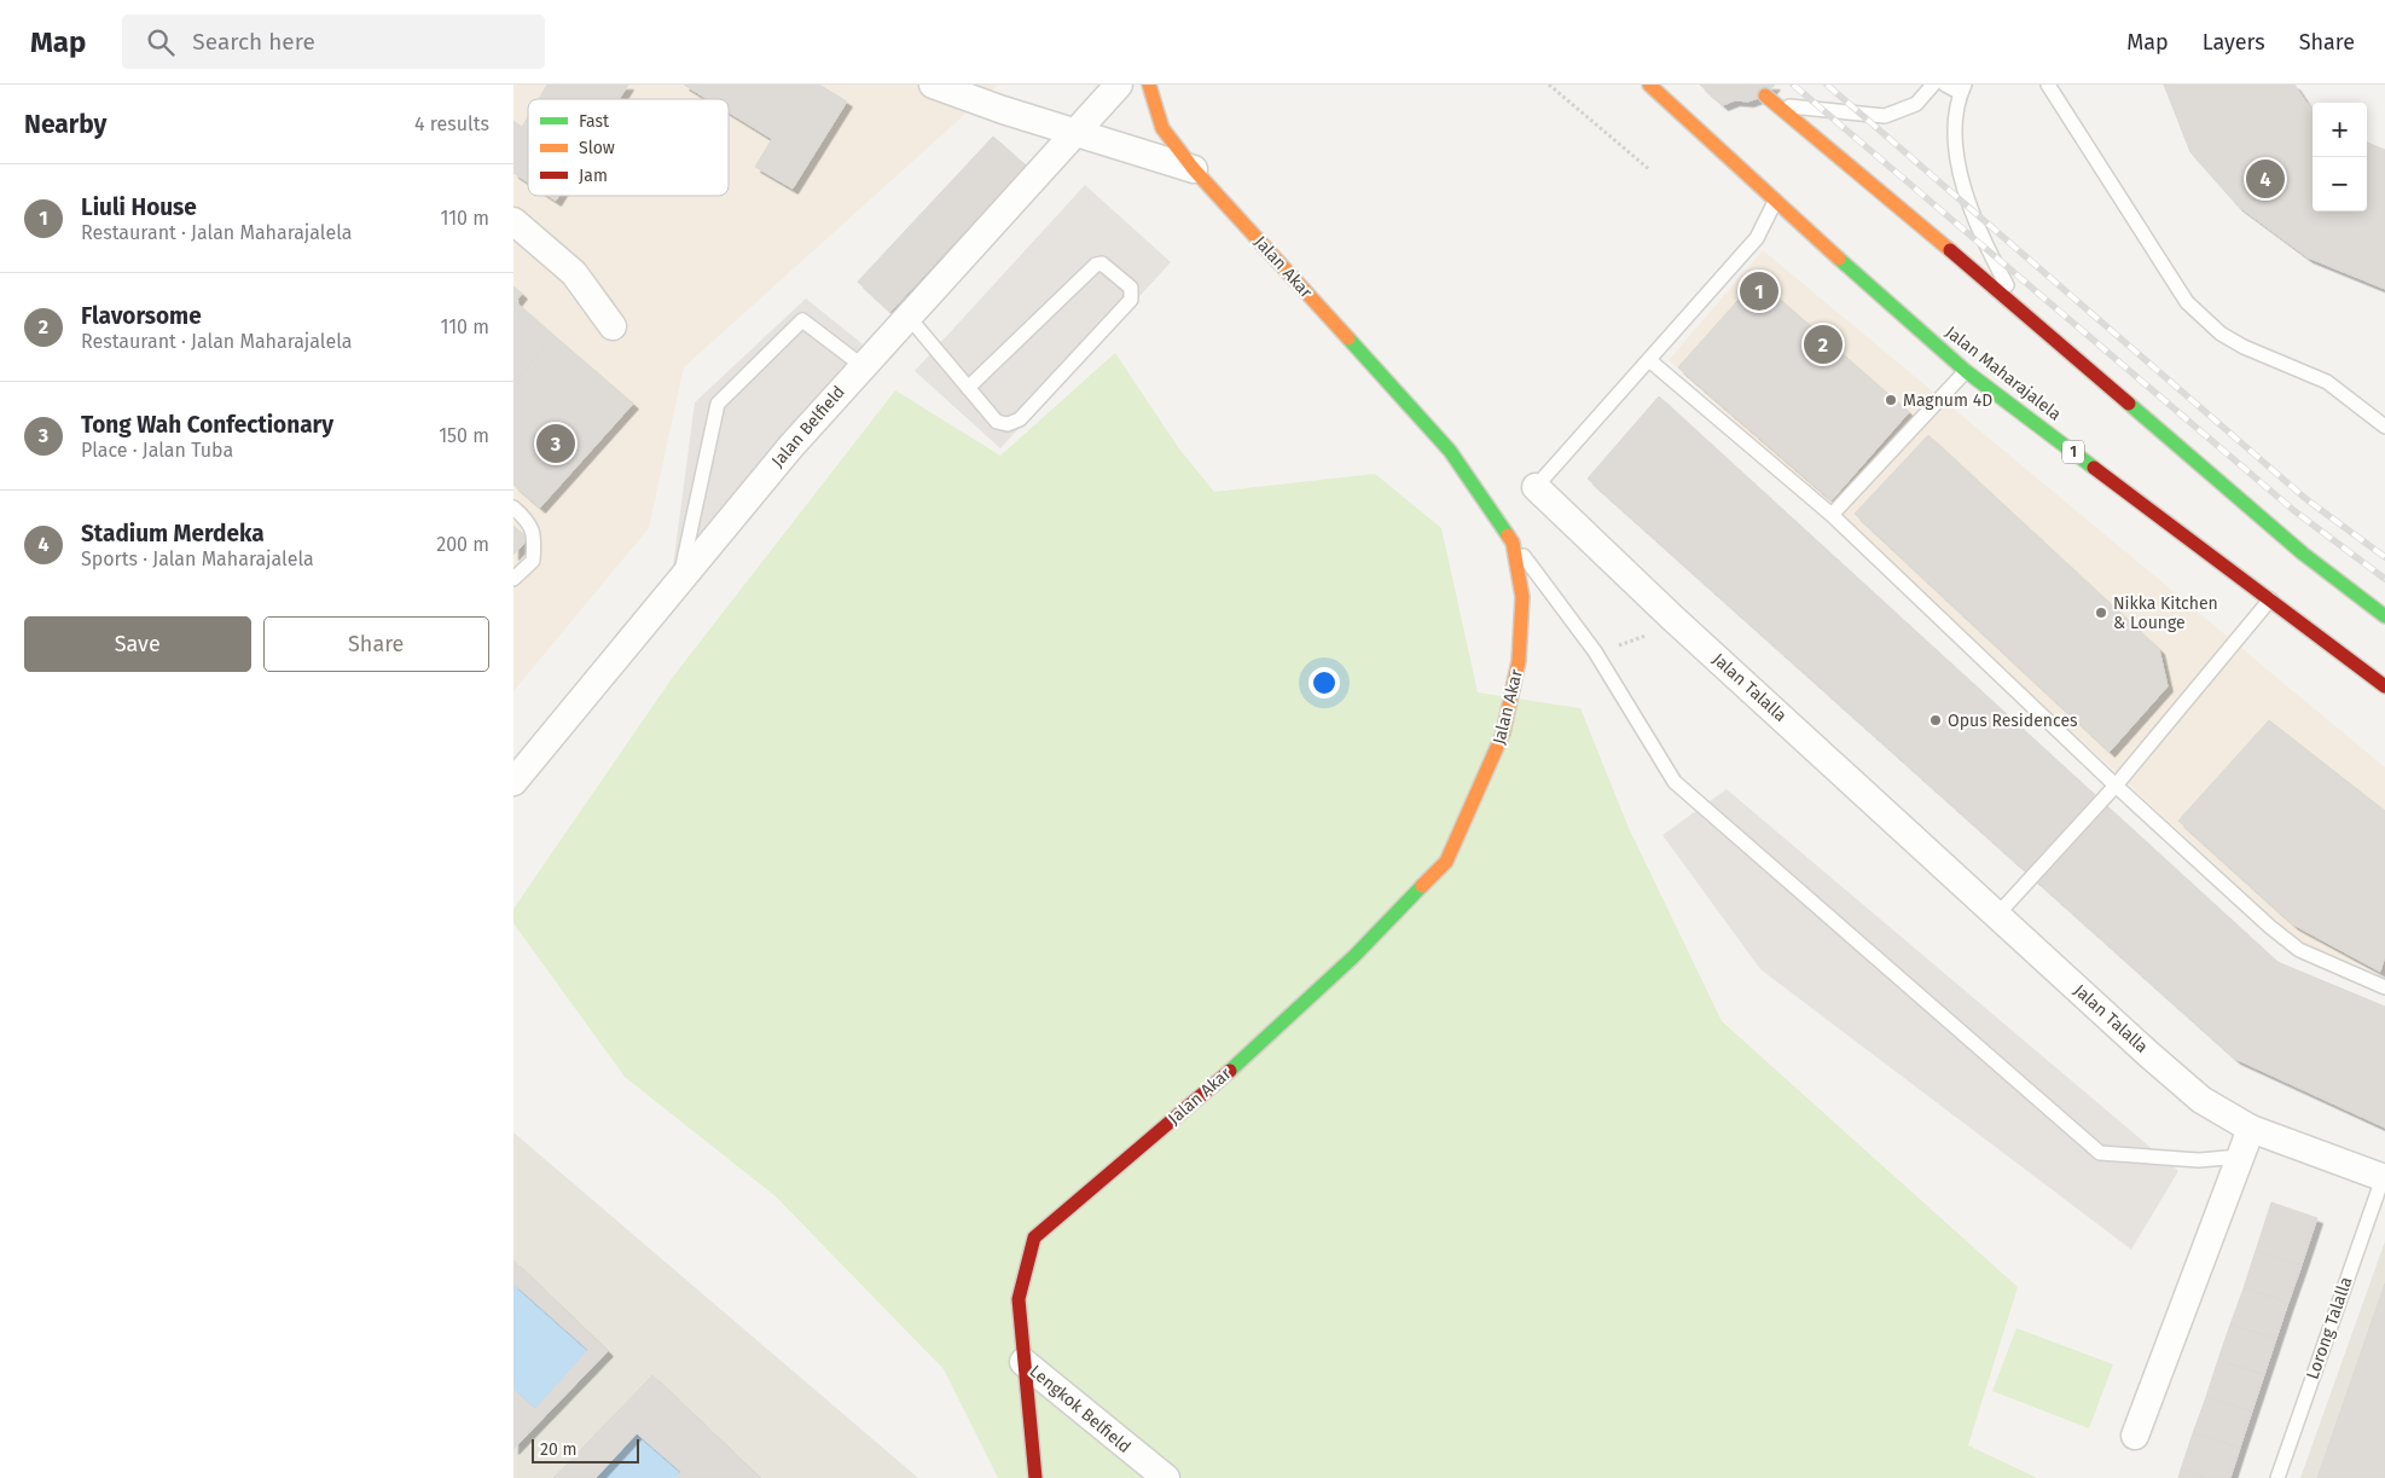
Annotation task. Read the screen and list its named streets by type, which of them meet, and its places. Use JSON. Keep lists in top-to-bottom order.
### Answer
{
  "streets": {
    "main road": ["Jalan Akar", "Jalan Maharajalela", "1"],
    "street": ["Jalan Belfield", "Jalan Talalla", "Lengkok Belfield"],
    "lane": ["Lorong Talalla"]
  },
  "crossings": [
    ["Jalan Akar", "Jalan Belfield"],
    ["Jalan Akar", "Lengkok Belfield"],
    ["Jalan Maharajalela", "Jalan Talalla"],
    ["Jalan Talalla", "Lorong Talalla"]
  ],
  "places": ["Magnum 4D", "Nikka Kitchen & Lounge", "Opus Residences"],
  "legend": ["Fast", "Slow", "Jam"],
  "scale_bar": "20 m",
  "page": {
    "header": "Map",
    "search": "Search here",
    "nav": ["Map", "Layers", "Share"],
    "heading": ["Nearby", "4 results"],
    "map_buttons": ["+", "−"],
    "pins": [
      "4",
      "1",
      "2",
      "3"
    ],
    "list": [
      {
        "mark": "1",
        "name": "Liuli House",
        "note": "Restaurant · Jalan Maharajalela",
        "value": "110 m"
      },
      {
        "mark": "2",
        "name": "Flavorsome",
        "note": "Restaurant · Jalan Maharajalela",
        "value": "110 m"
      },
      {
        "mark": "3",
        "name": "Tong Wah Confectionary",
        "note": "Place · Jalan Tuba",
        "value": "150 m"
      },
      {
        "mark": "4",
        "name": "Stadium Merdeka",
        "note": "Sports · Jalan Maharajalela",
        "value": "200 m"
      }
    ],
    "buttons": ["Save", "Share"],
    "scale": "20 m"
  }
}
